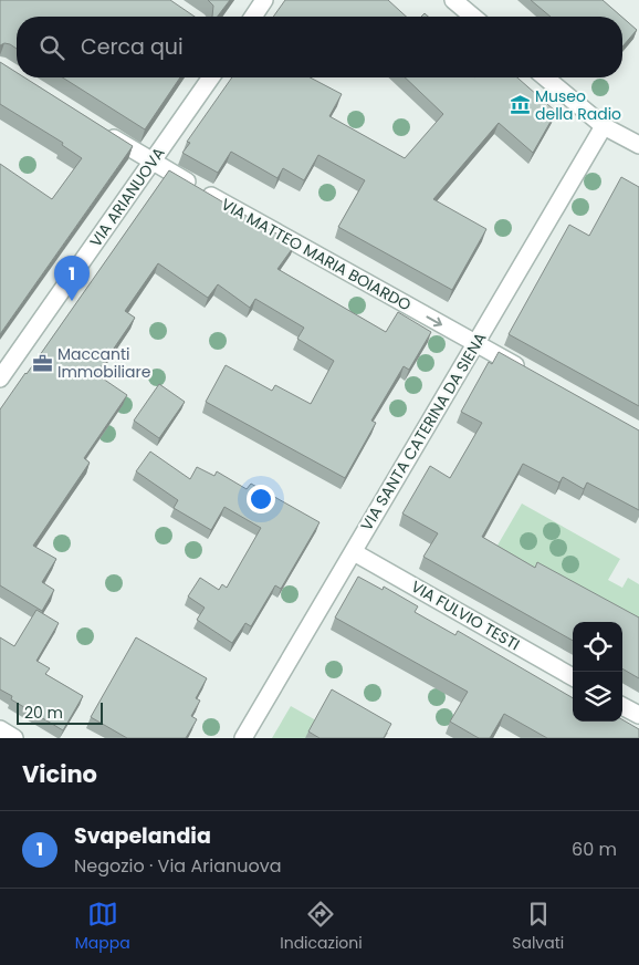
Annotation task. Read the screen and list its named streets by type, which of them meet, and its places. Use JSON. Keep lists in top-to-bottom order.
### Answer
{
  "streets": {
    "street": [
      "VIA ARIANUOVA",
      "VIA MATTEO MARIA BOIARDO",
      "VIA SANTA CATERINA DA SIENA",
      "VIA FULVIO TESTI"
    ]
  },
  "crossings": [
    ["VIA ARIANUOVA", "VIA MATTEO MARIA BOIARDO"],
    ["VIA MATTEO MARIA BOIARDO", "VIA SANTA CATERINA DA SIENA"],
    ["VIA SANTA CATERINA DA SIENA", "VIA FULVIO TESTI"]
  ],
  "one_way": ["VIA MATTEO MARIA BOIARDO"],
  "places": {
    "museum": ["Museo della Radio"],
    "office": ["Maccanti Immobiliare"]
  },
  "scale_bar": "20 m",
  "page": {
    "search": "Cerca qui",
    "pins": "1",
    "scale": "20 m",
    "heading": "Vicino",
    "list": [
      {
        "mark": "1",
        "name": "Svapelandia",
        "note": "Negozio · Via Arianuova",
        "value": "60 m"
      }
    ],
    "nav": ["Mappa", "Indicazioni", "Salvati"]
  }
}
